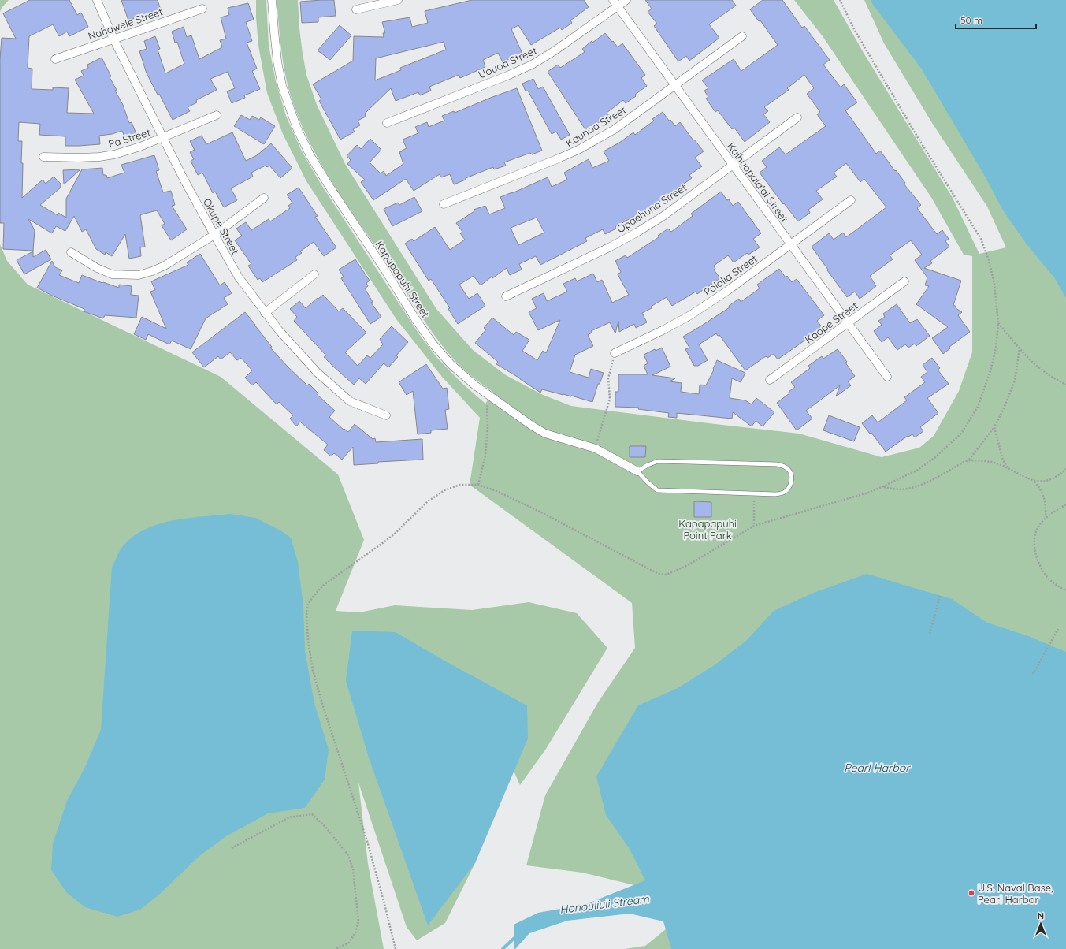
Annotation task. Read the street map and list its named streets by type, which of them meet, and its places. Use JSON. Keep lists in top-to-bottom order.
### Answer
{
  "streets": {
    "street": [
      "Nahawele Street",
      "Uouoa Street",
      "Kaunoa Street",
      "Pa Street",
      "Kaihuopala'ai Street",
      "Opaehuna Street",
      "Okupe Street",
      "Pololia Street",
      "Kapapapuhi Street",
      "Kaope Street"
    ]
  },
  "crossings": [
    ["Nahawele Street", "Okupe Street"],
    ["Uouoa Street", "Kaihuopala'ai Street"],
    ["Kaunoa Street", "Kaihuopala'ai Street"],
    ["Pa Street", "Okupe Street"],
    ["Kaihuopala'ai Street", "Opaehuna Street"],
    ["Kaihuopala'ai Street", "Pololia Street"],
    ["Kaihuopala'ai Street", "Kaope Street"]
  ],
  "water": ["Pearl Harbor", "Honouliuli Stream"],
  "parks": ["Kapapapuhi Point Park"],
  "places": ["U.S. Naval Base, Pearl Harbor"],
  "scale_bar": "50 m",
  "north": "top"
}
